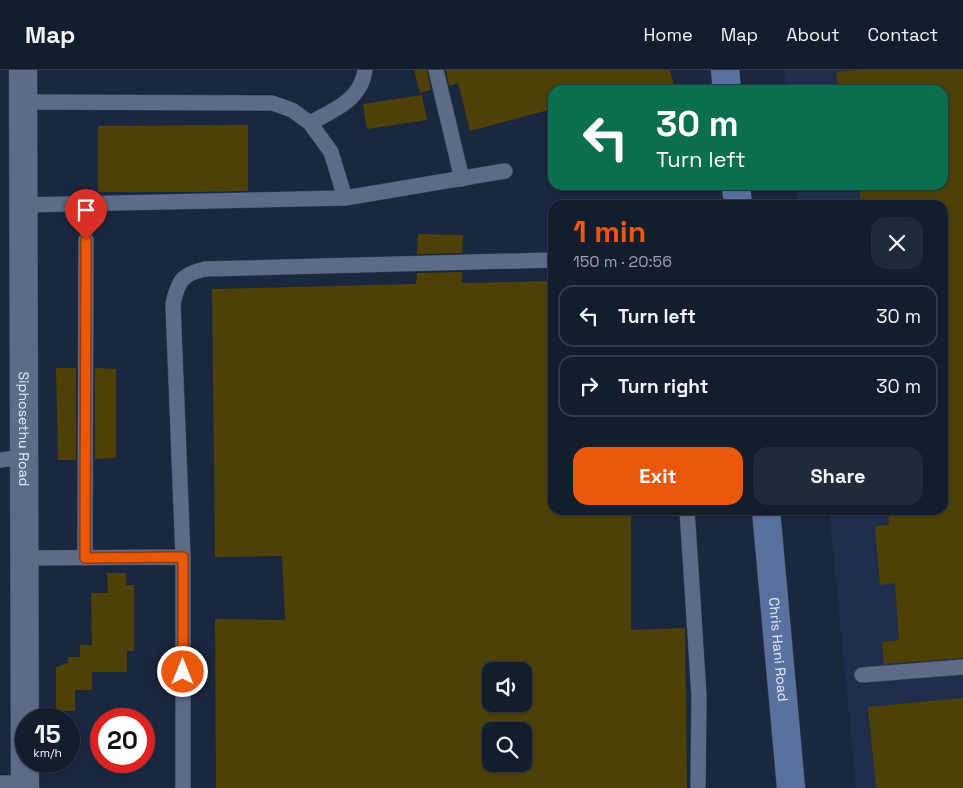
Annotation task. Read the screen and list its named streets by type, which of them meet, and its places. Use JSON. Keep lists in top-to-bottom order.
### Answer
{
  "streets": {
    "main road": ["Chris Hani Road"],
    "street": ["Siphosethu Road"]
  },
  "page": {
    "header": "Map",
    "nav": [
      "Home",
      "Map",
      "About",
      "Contact"
    ],
    "turn": ["30 m", "Turn left"],
    "heading": ["1 min", "150 m · 20:56"],
    "list": [
      {
        "name": "Turn left",
        "value": "30 m"
      },
      {
        "name": "Turn right",
        "value": "30 m"
      }
    ],
    "buttons": ["Exit", "Share"],
    "speed": "15 km/h",
    "limit": "20"
  }
}
